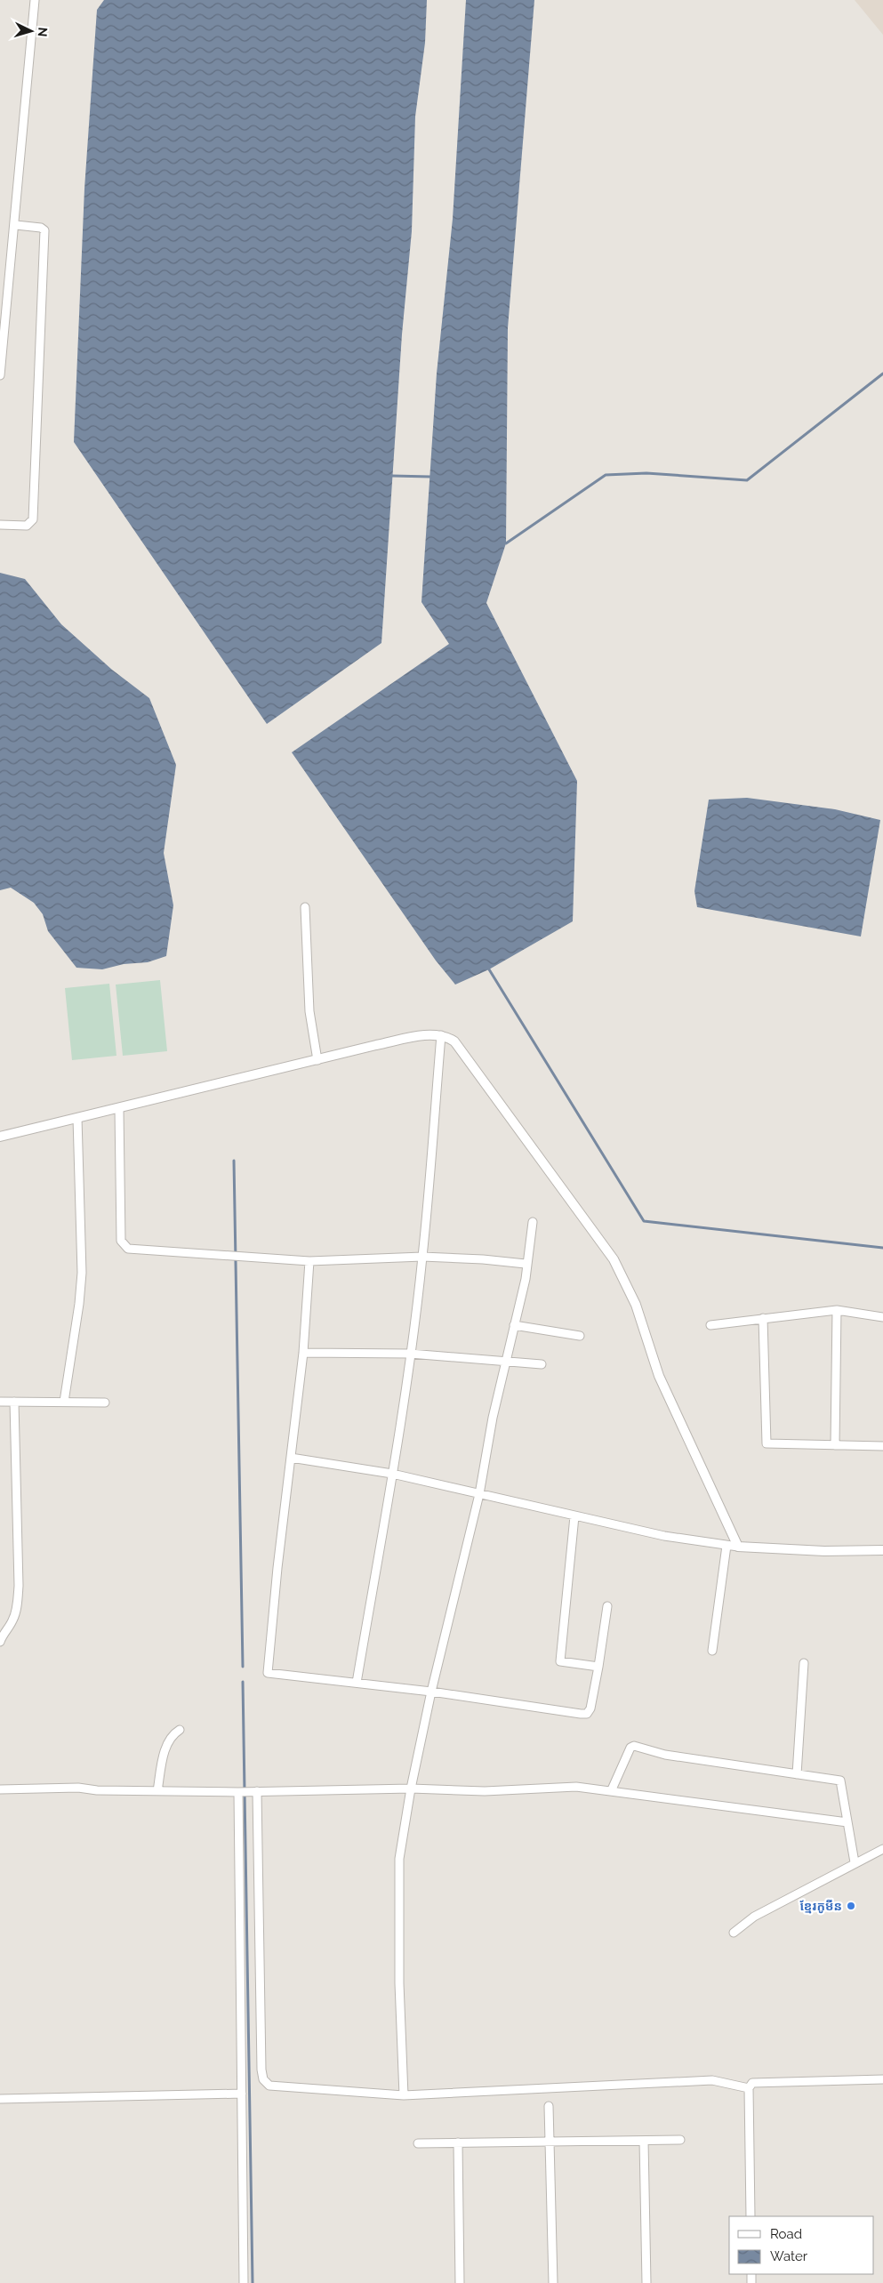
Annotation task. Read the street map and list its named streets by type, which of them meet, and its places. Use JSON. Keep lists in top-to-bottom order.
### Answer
{
  "places": ["ខ្មែរកូមីន"],
  "legend": ["Road", "Water"],
  "north": "right"
}
